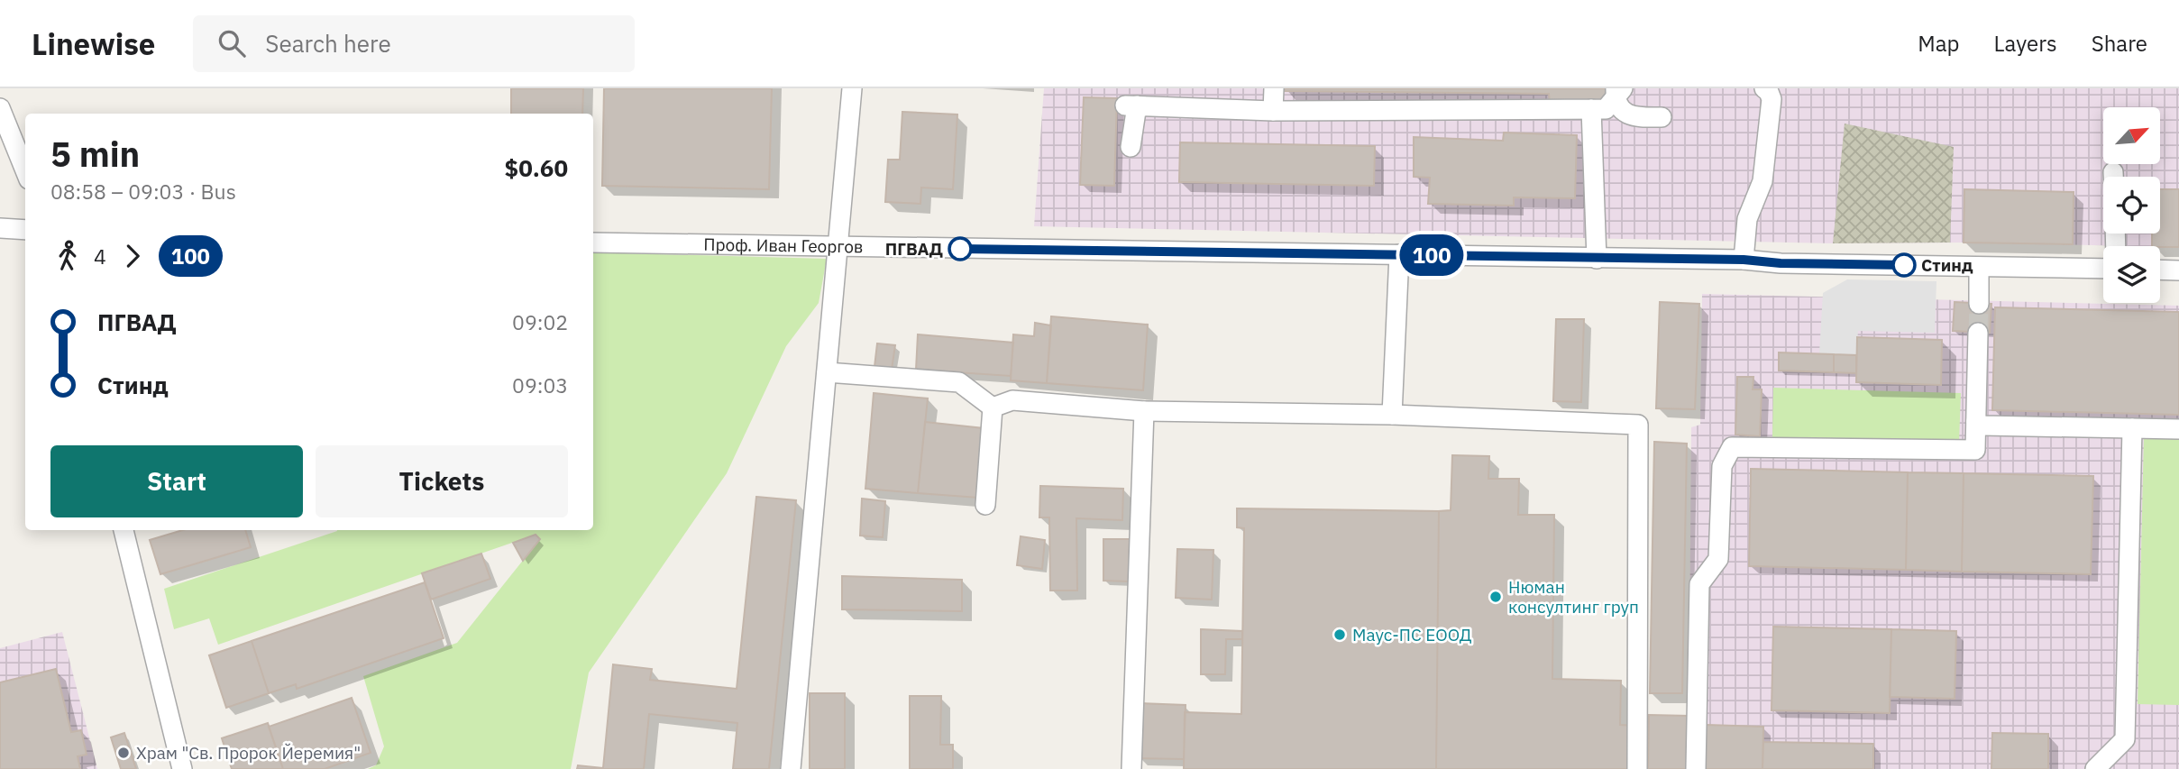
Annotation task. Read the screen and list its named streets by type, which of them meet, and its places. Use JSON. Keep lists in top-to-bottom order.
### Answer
{
  "streets": {
    "street": ["Проф. Иван Георгов"]
  },
  "places": [
    "ПГВАД",
    "Стинд",
    "Нюман консултинг груп",
    "Маус-ПС ЕООД",
    "Храм \"Св. Пророк Йеремия\""
  ],
  "lines": ["bus line 100"],
  "north": "top right",
  "page": {
    "header": "Linewise",
    "search": "Search here",
    "nav": ["Map", "Layers", "Share"],
    "on_map": "100",
    "heading": ["5 min", "08:58 – 09:03 · Bus", "$0.60"],
    "legs": ["4", "100"],
    "list": [
      {
        "name": "ПГВАД",
        "value": "09:02"
      },
      {
        "name": "Стинд",
        "value": "09:03"
      }
    ],
    "buttons": ["Start", "Tickets"]
  }
}
